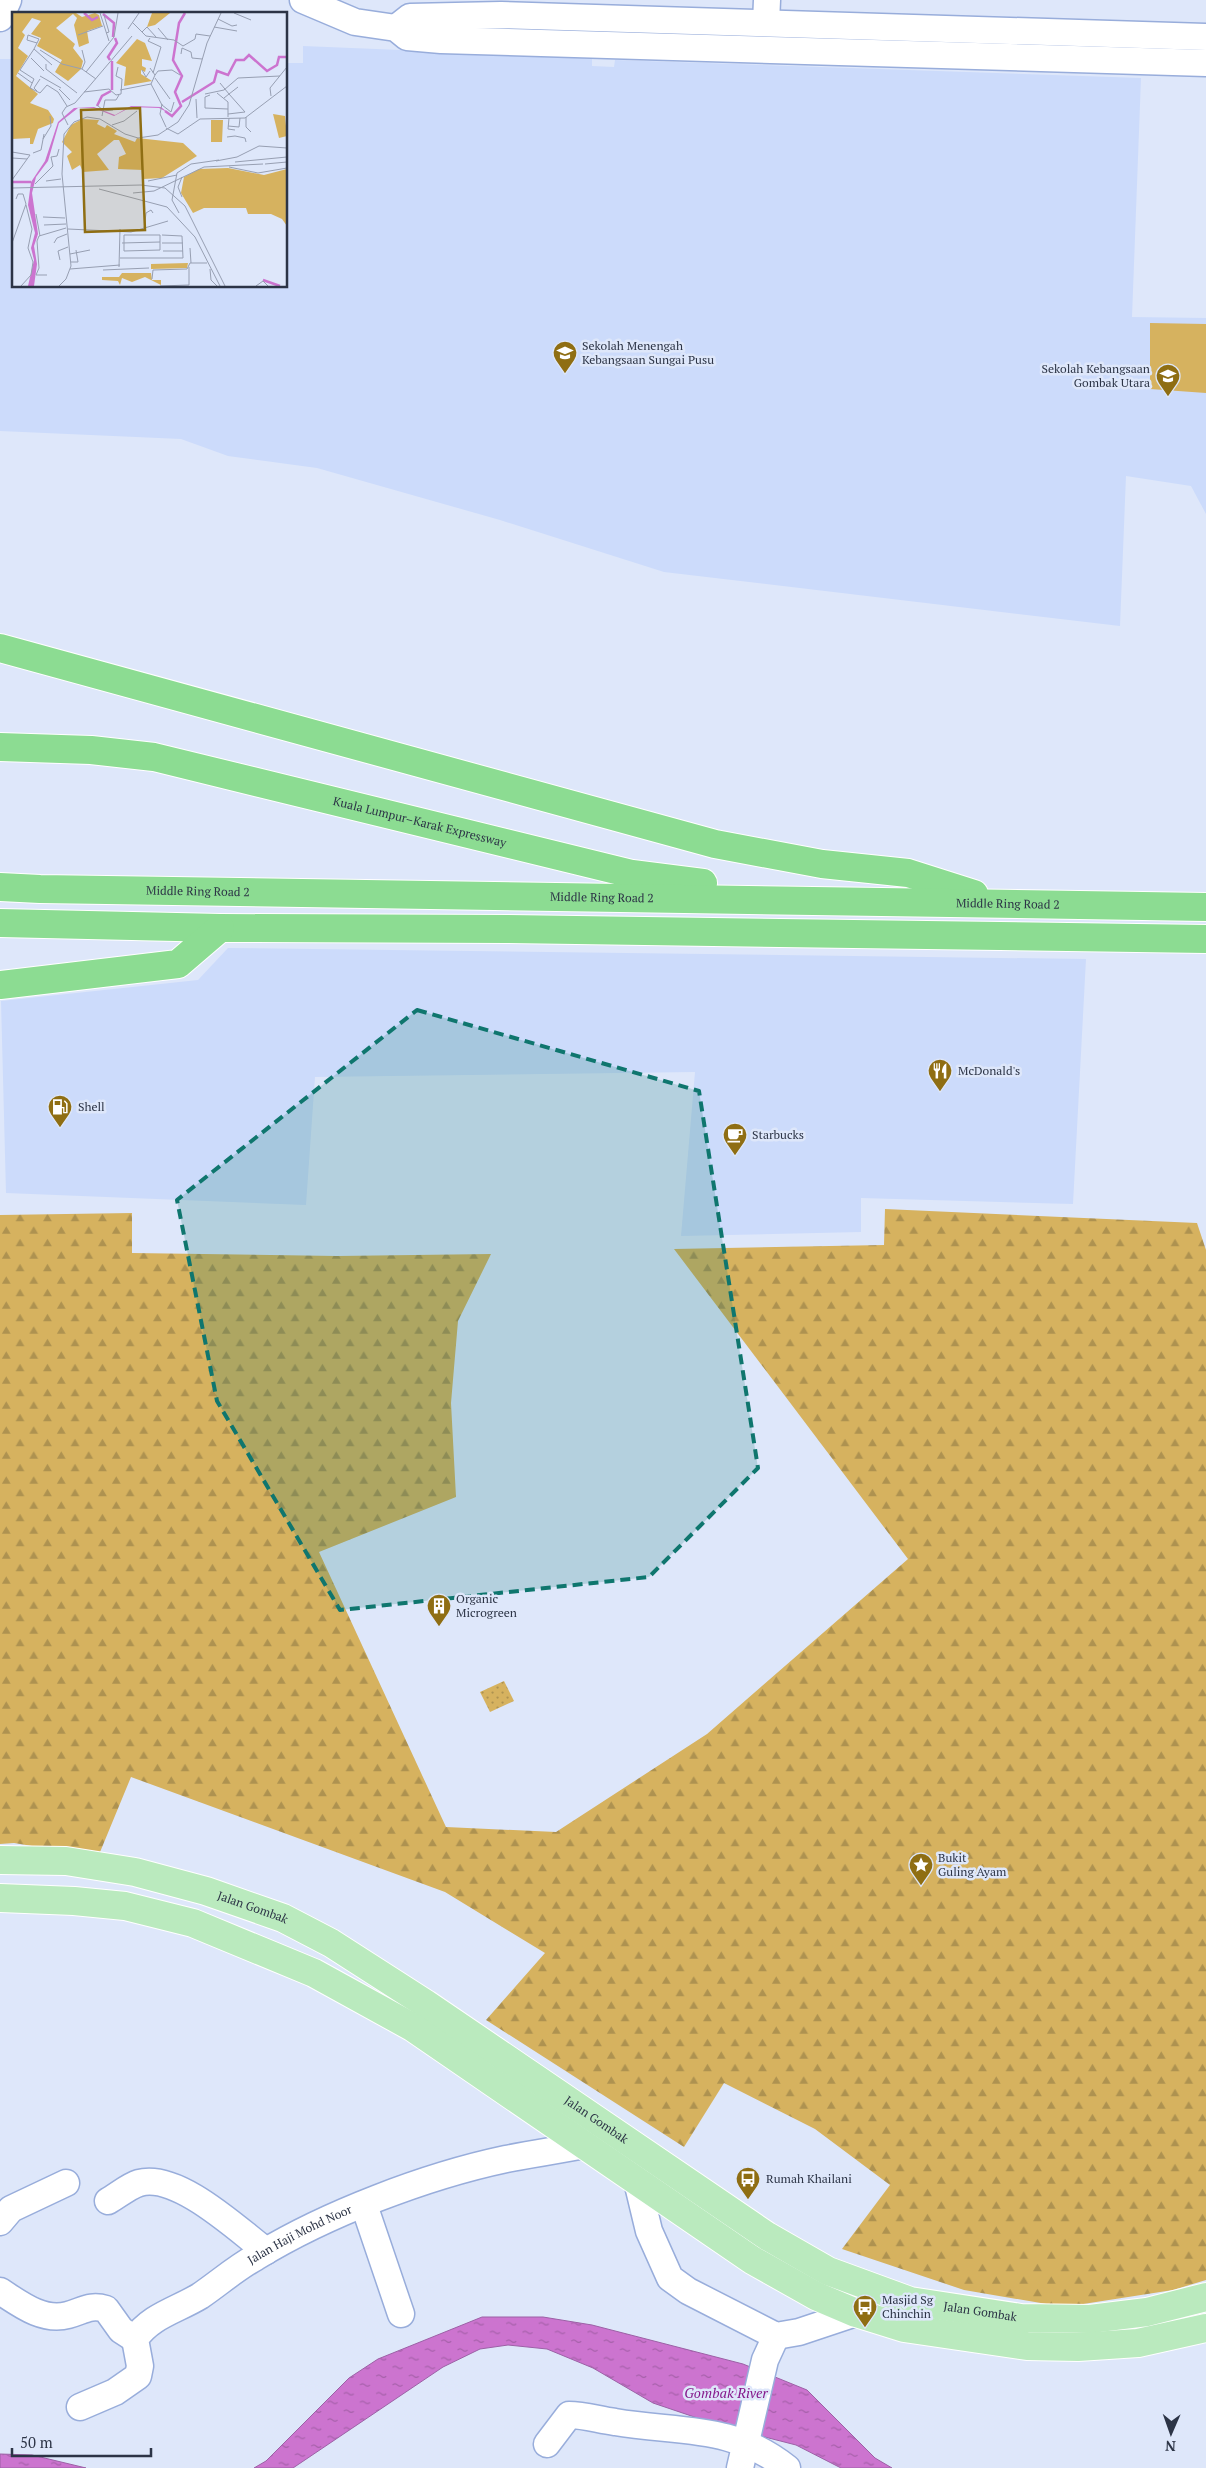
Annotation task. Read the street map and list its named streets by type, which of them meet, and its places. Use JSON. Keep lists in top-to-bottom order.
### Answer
{
  "streets": {
    "highway": ["Kuala Lumpur–Karak Expressway", "Middle Ring Road 2"],
    "main road": ["Jalan Gombak"],
    "street": ["Jalan Haji Mohd Noor"]
  },
  "crossings": [
    ["Kuala Lumpur–Karak Expressway", "Middle Ring Road 2"]
  ],
  "water": ["Gombak River"],
  "places": {
    "school or university": ["Sekolah Menengah Kebangsaan Sungai Pusu", "Sekolah Kebangsaan Gombak Utara"],
    "restaurant": ["McDonald's"],
    "fuel station": ["Shell"],
    "cafe": ["Starbucks"],
    "building": ["Organic Microgreen"],
    "place": ["Bukit Guling Ayam"],
    "bus stop": ["Rumah Khailani", "Masjid Sg Chinchin"]
  },
  "scale_bar": "50 m",
  "north": "bottom"
}
